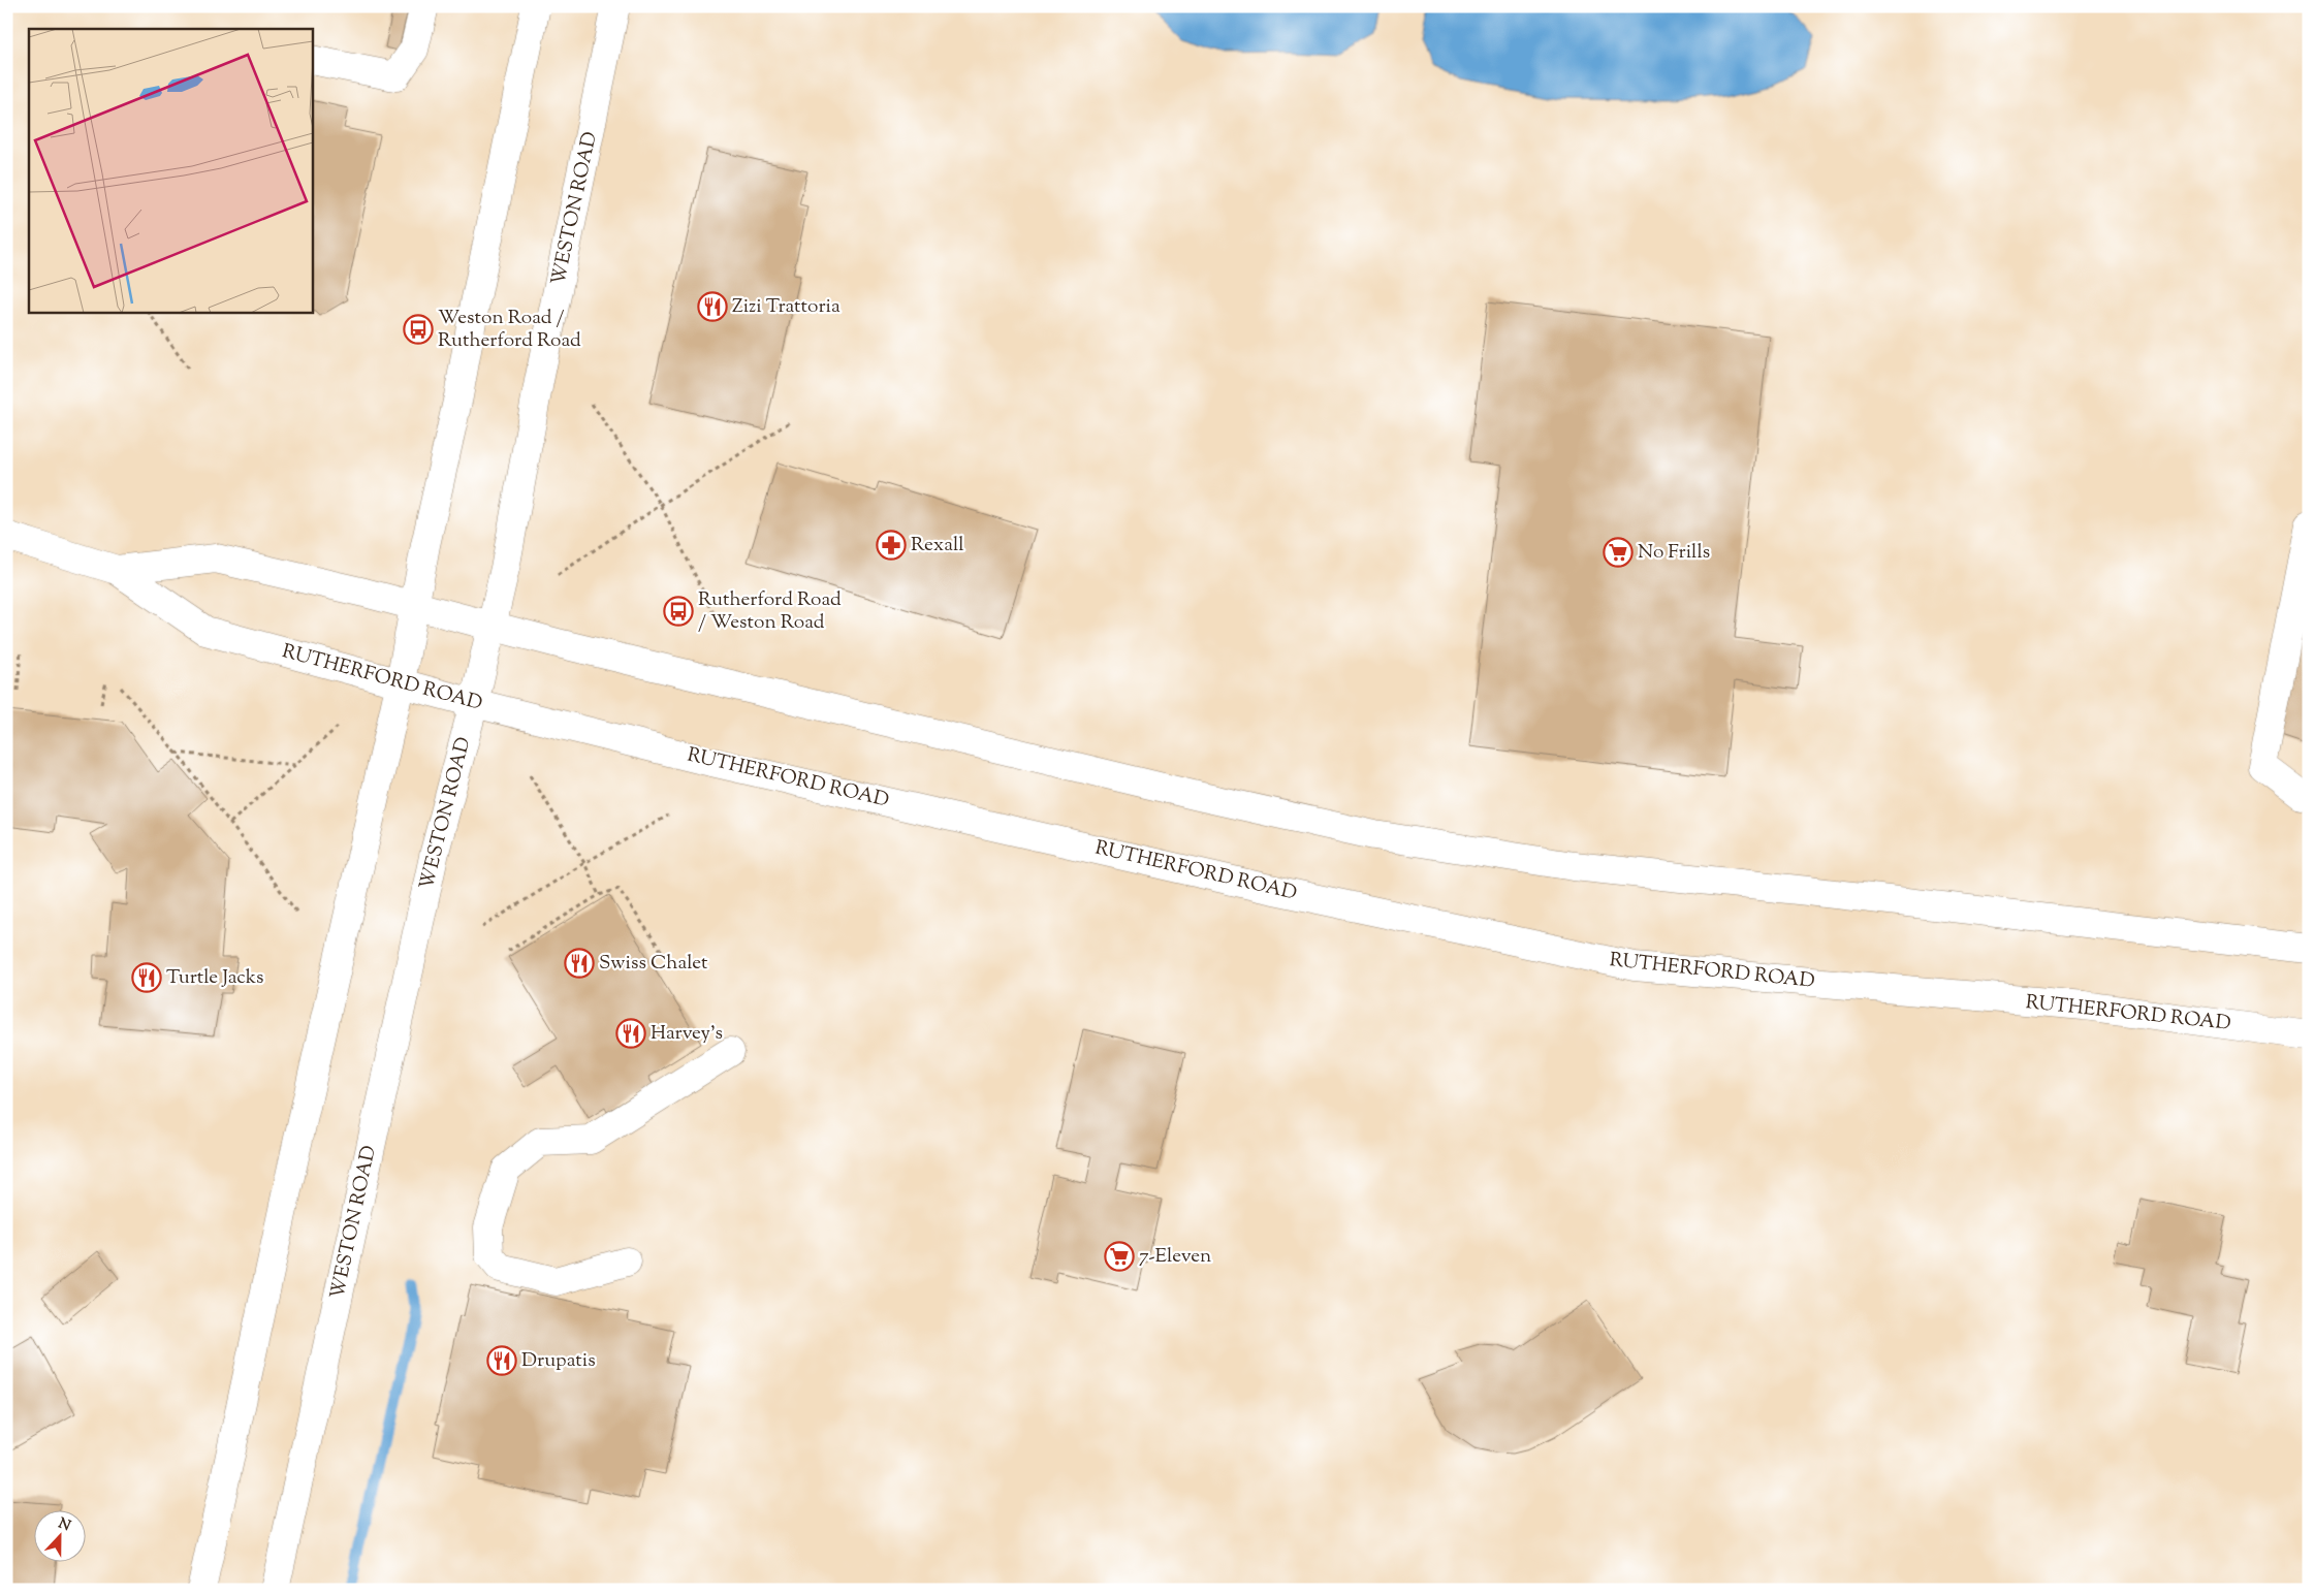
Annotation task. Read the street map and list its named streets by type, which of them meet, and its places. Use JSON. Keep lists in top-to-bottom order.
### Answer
{
  "streets": {
    "main road": ["WESTON ROAD", "RUTHERFORD ROAD"]
  },
  "crossings": [
    ["WESTON ROAD", "RUTHERFORD ROAD"]
  ],
  "places": {
    "restaurant": [
      "Zizi Trattoria",
      "Swiss Chalet",
      "Turtle Jacks",
      "Harvey's",
      "Drupatis"
    ],
    "bus stop": ["Weston Road / Rutherford Road", "Rutherford Road / Weston Road"],
    "pharmacy": ["Rexall"],
    "supermarket": ["No Frills", "7-Eleven"]
  },
  "north": "top"
}
